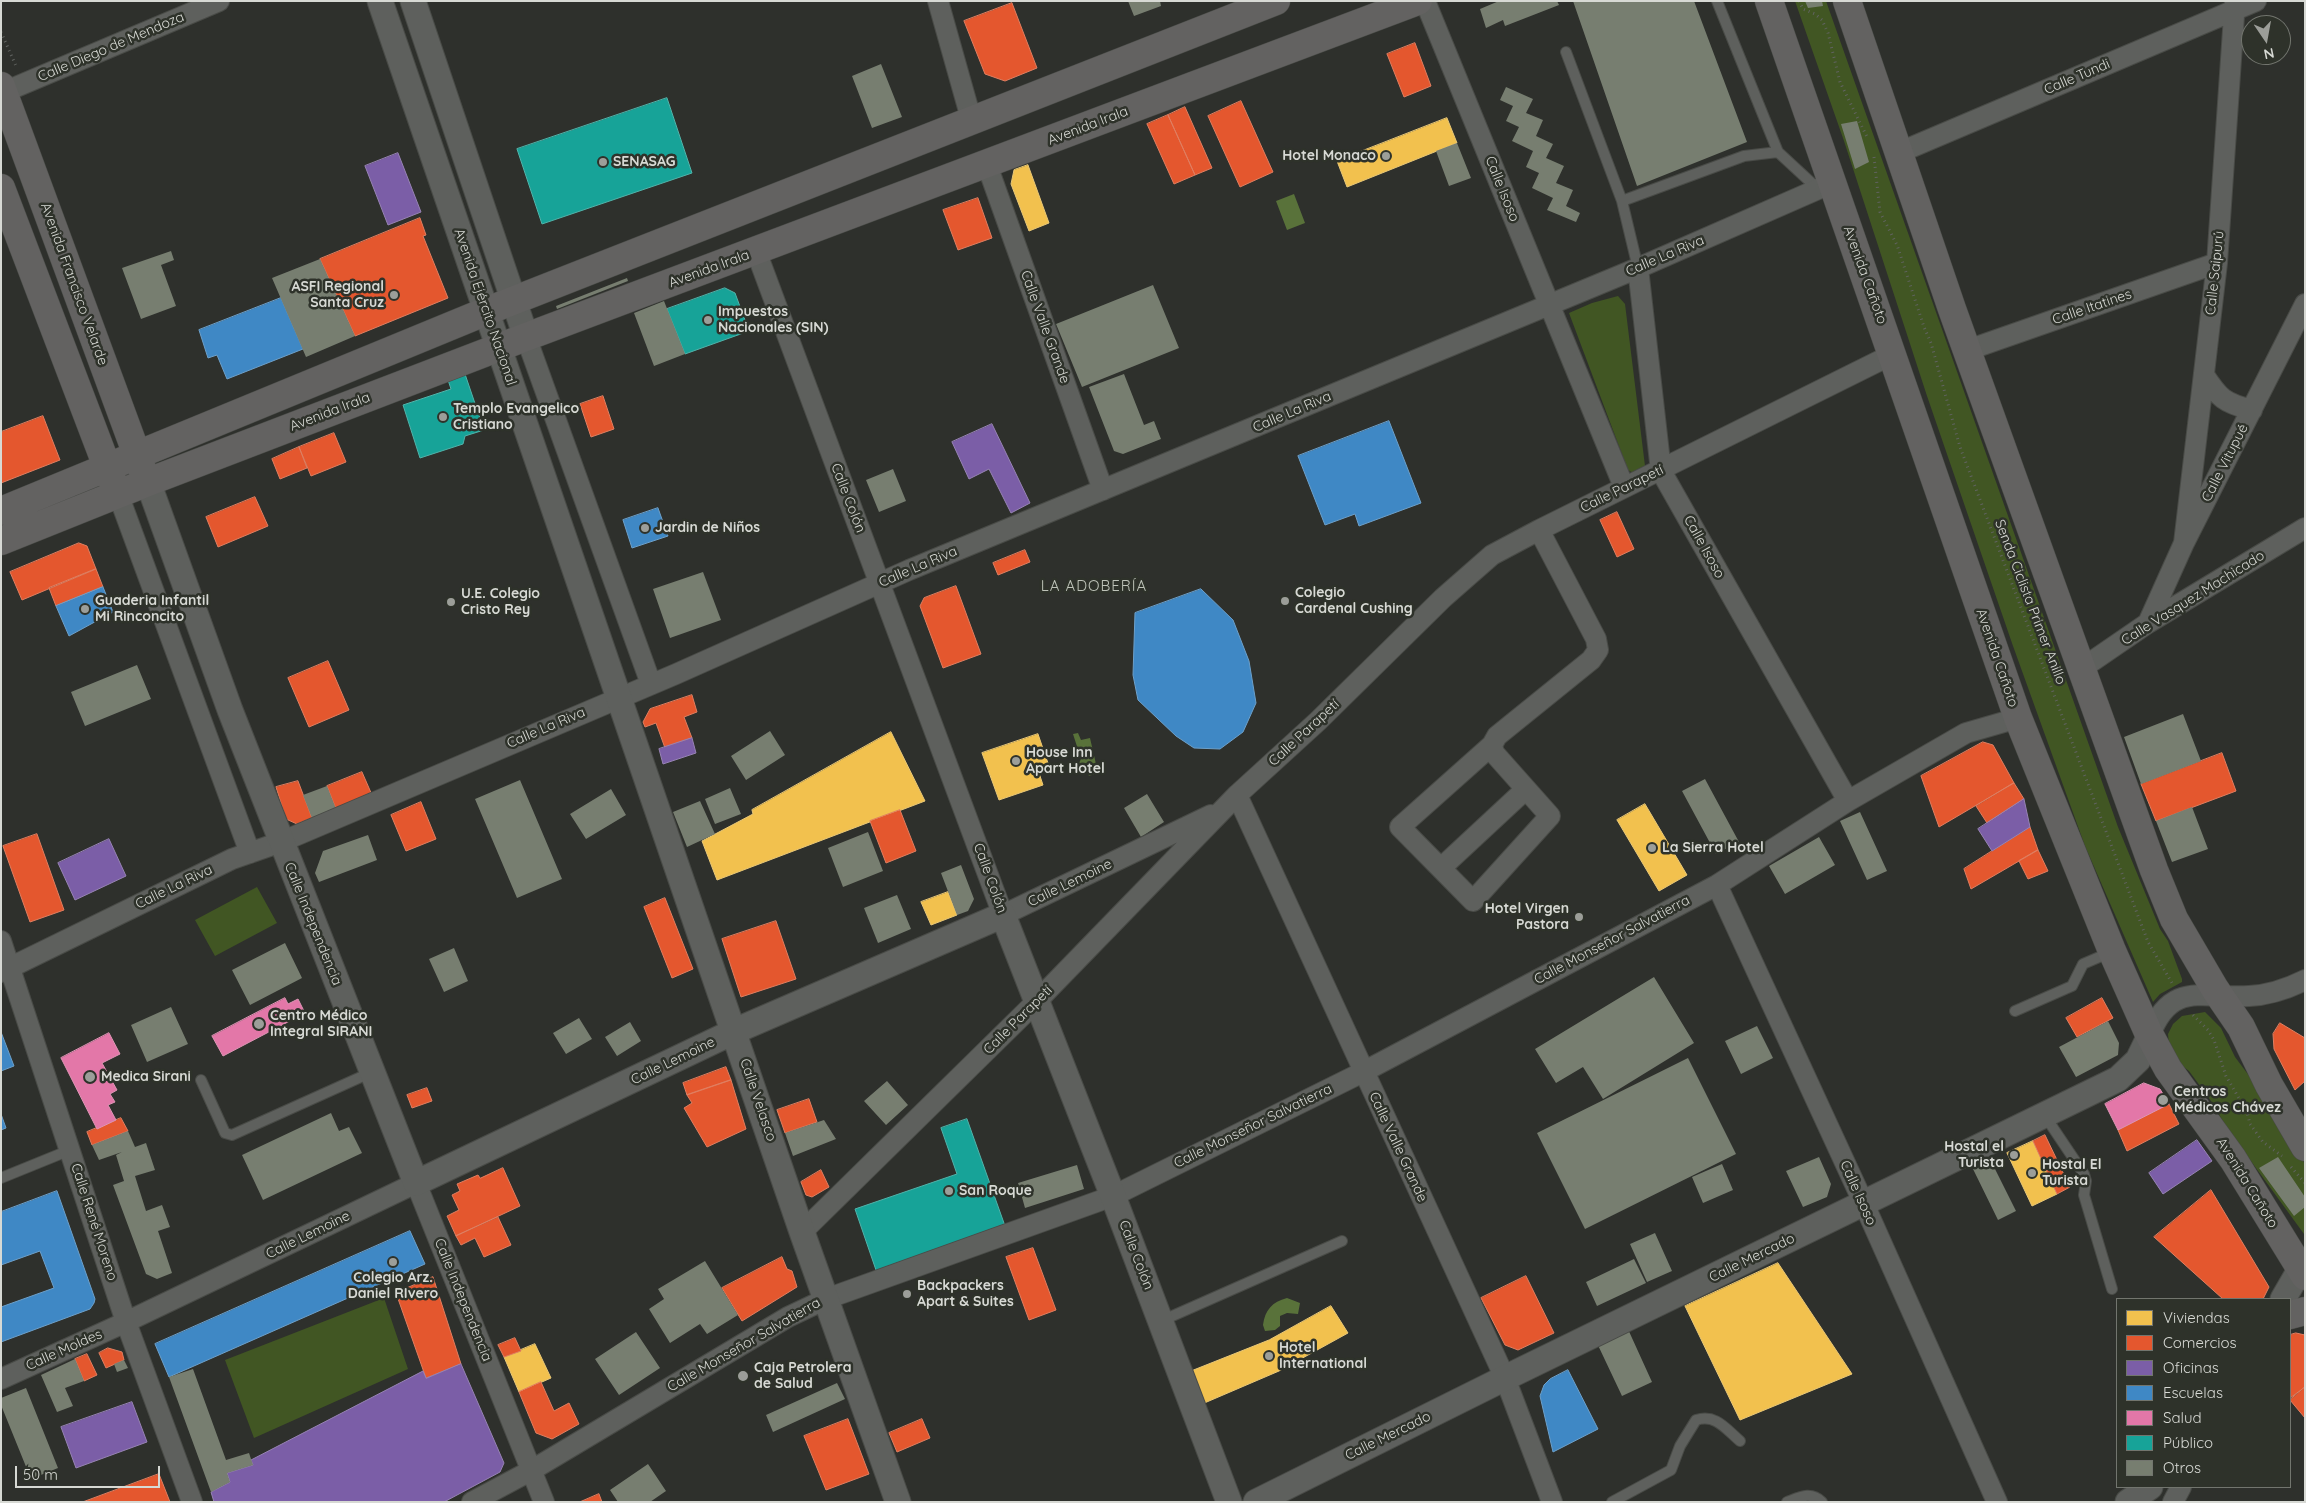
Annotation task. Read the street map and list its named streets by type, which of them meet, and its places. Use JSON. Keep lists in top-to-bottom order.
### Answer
{
  "streets": {
    "main road": ["Avenida Irala", "Avenida Cañoto", "Avenida Francisco Velarde"],
    "street": [
      "Calle Diego de Mendoza",
      "Calle Tundi",
      "Calle Isoso",
      "Calle La Riva",
      "Calle Saipurú",
      "Avenida Ejército Nacional",
      "Calle Itatines",
      "Calle Valle Grande",
      "Calle Vitupué",
      "Calle Parapetí",
      "Calle Colón",
      "Calle Vasquez Machicado",
      "Calle Lemoine",
      "Calle Independencia",
      "Calle Monseñor Salvatierra",
      "Calle Velasco",
      "Calle René Moreno",
      "Calle Mercado",
      "Calle Moldes"
    ],
    "path": ["Senda Ciclista Primer Anillo"]
  },
  "crossings": [
    ["Calle Diego de Mendoza", "Avenida Francisco Velarde"],
    ["Calle Tundi", "Calle Saipurú"],
    ["Calle Tundi", "Senda Ciclista Primer Anillo"],
    ["Avenida Irala", "Avenida Francisco Velarde"],
    ["Avenida Irala", "Avenida Ejército Nacional"],
    ["Avenida Irala", "Calle Valle Grande"],
    ["Avenida Irala", "Calle Colón"],
    ["Avenida Irala", "Calle Independencia"],
    ["Calle Isoso", "Calle La Riva"],
    ["Calle Isoso", "Calle Parapetí"],
    ["Calle Isoso", "Calle Monseñor Salvatierra"],
    ["Calle Isoso", "Calle Mercado"],
    ["Calle La Riva", "Avenida Cañoto"],
    ["Calle La Riva", "Avenida Ejército Nacional"],
    ["Calle La Riva", "Calle Valle Grande"],
    ["Calle La Riva", "Calle Colón"],
    ["Calle La Riva", "Calle Independencia"],
    ["Calle La Riva", "Calle Velasco"],
    ["Calle La Riva", "Calle René Moreno"],
    ["Calle Saipurú", "Calle Itatines"],
    ["Calle Saipurú", "Calle Vitupué"],
    ["Avenida Cañoto", "Calle Parapetí"],
    ["Avenida Cañoto", "Calle Monseñor Salvatierra"],
    ["Avenida Cañoto", "Calle Mercado"],
    ["Avenida Francisco Velarde", "Calle Independencia"],
    ["Avenida Ejército Nacional", "Calle Velasco"],
    ["Calle Valle Grande", "Calle Parapetí"],
    ["Calle Valle Grande", "Calle Lemoine"],
    ["Calle Valle Grande", "Calle Monseñor Salvatierra"],
    ["Calle Valle Grande", "Calle Mercado"],
    ["Calle Vitupué", "Calle Vasquez Machicado"],
    ["Calle Parapetí", "Calle Colón"],
    ["Calle Parapetí", "Calle Lemoine"],
    ["Calle Parapetí", "Calle Velasco"],
    ["Calle Colón", "Calle Lemoine"],
    ["Calle Colón", "Calle Monseñor Salvatierra"],
    ["Senda Ciclista Primer Anillo", "Calle Mercado"],
    ["Calle Lemoine", "Calle Independencia"],
    ["Calle Lemoine", "Calle Velasco"],
    ["Calle Lemoine", "Calle René Moreno"],
    ["Calle Lemoine", "Calle Moldes"],
    ["Calle Independencia", "Calle Monseñor Salvatierra"],
    ["Calle Monseñor Salvatierra", "Calle Velasco"],
    ["Calle René Moreno", "Calle Moldes"]
  ],
  "districts": ["LA ADOBERÍA"],
  "places": [
    "Hotel Monaco",
    "SENASAG",
    "ASFI Regional Santa Cruz",
    "Impuestos Nacionales (SIN)",
    "Templo Evangelico Cristiano",
    "Jardin de Niños",
    "Colegio Cardenal Cushing",
    "U.E. Colegio Cristo Rey",
    "Guaderia Infantil Mi Rinconcito",
    "House Inn Apart Hotel",
    "La Sierra Hotel",
    "Hotel Virgen Pastora",
    "Centro Médico Integral SIRANI",
    "Medica Sirani",
    "Centros Médicos Chávez",
    "Hostal el Turista",
    "Hostal El Turista",
    "San Roque",
    "Colegio Arz. Daniel RIvero",
    "Backpackers Apart & Suites",
    "Hotel International",
    "Caja Petrolera de Salud"
  ],
  "legend": [
    "Viviendas",
    "Comercios",
    "Oficinas",
    "Escuelas",
    "Salud",
    "Público",
    "Otros"
  ],
  "scale_bar": "50 m",
  "north": "bottom"
}
